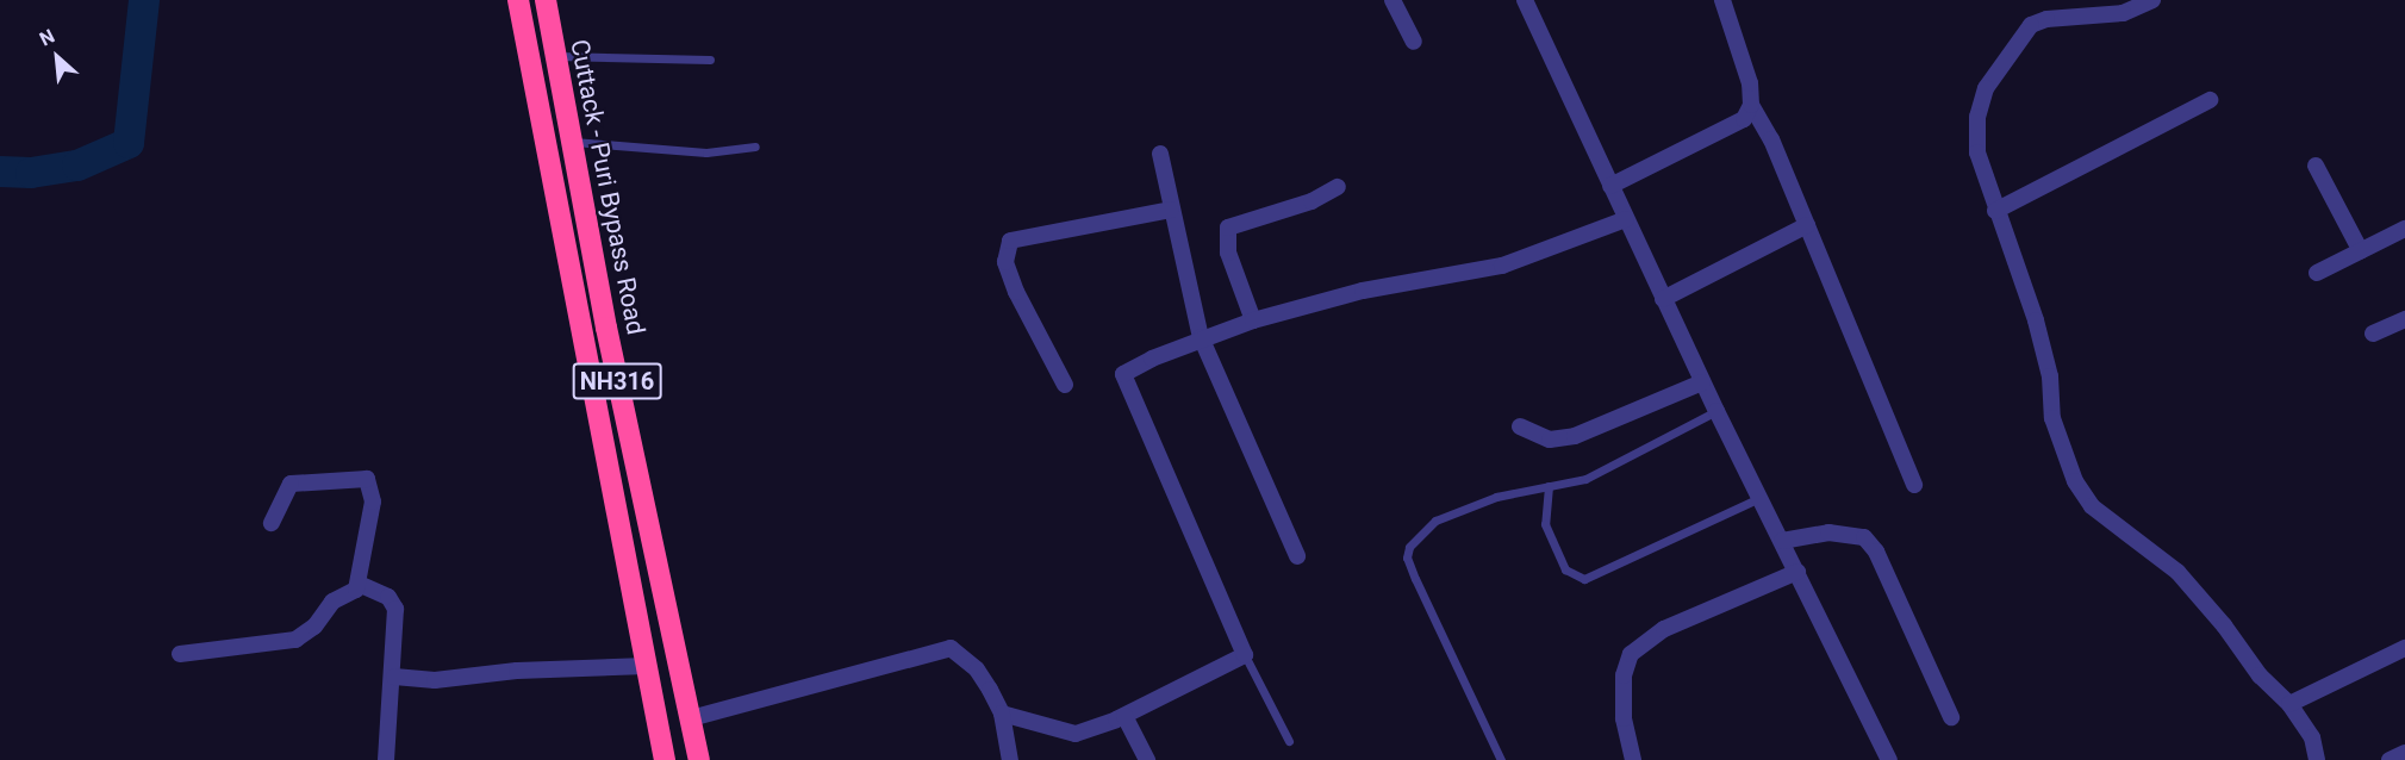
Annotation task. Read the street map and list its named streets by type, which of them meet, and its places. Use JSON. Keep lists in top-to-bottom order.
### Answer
{
  "streets": {
    "highway": ["Cuttack - Puri Bypass Road", "NH316"]
  },
  "north": "top left"
}
